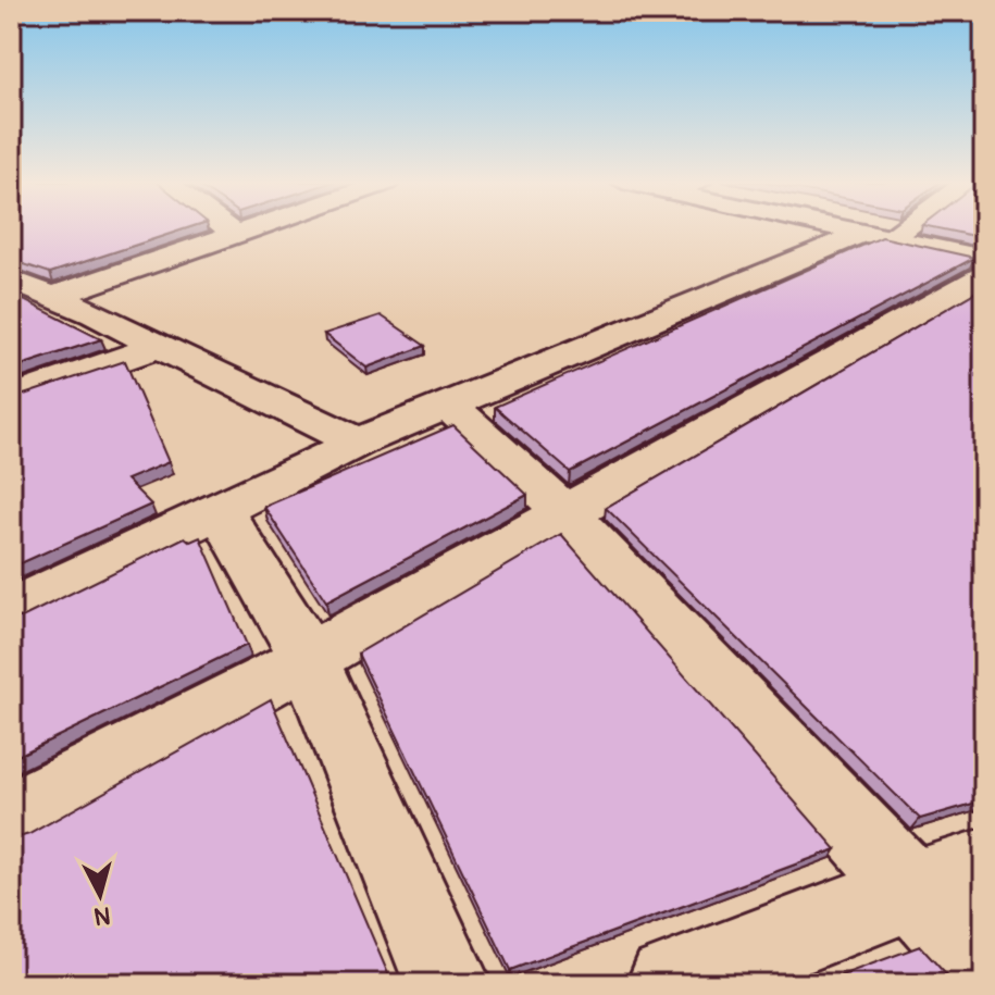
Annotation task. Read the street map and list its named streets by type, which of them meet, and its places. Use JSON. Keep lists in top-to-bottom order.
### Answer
{
  "north": "bottom"
}
